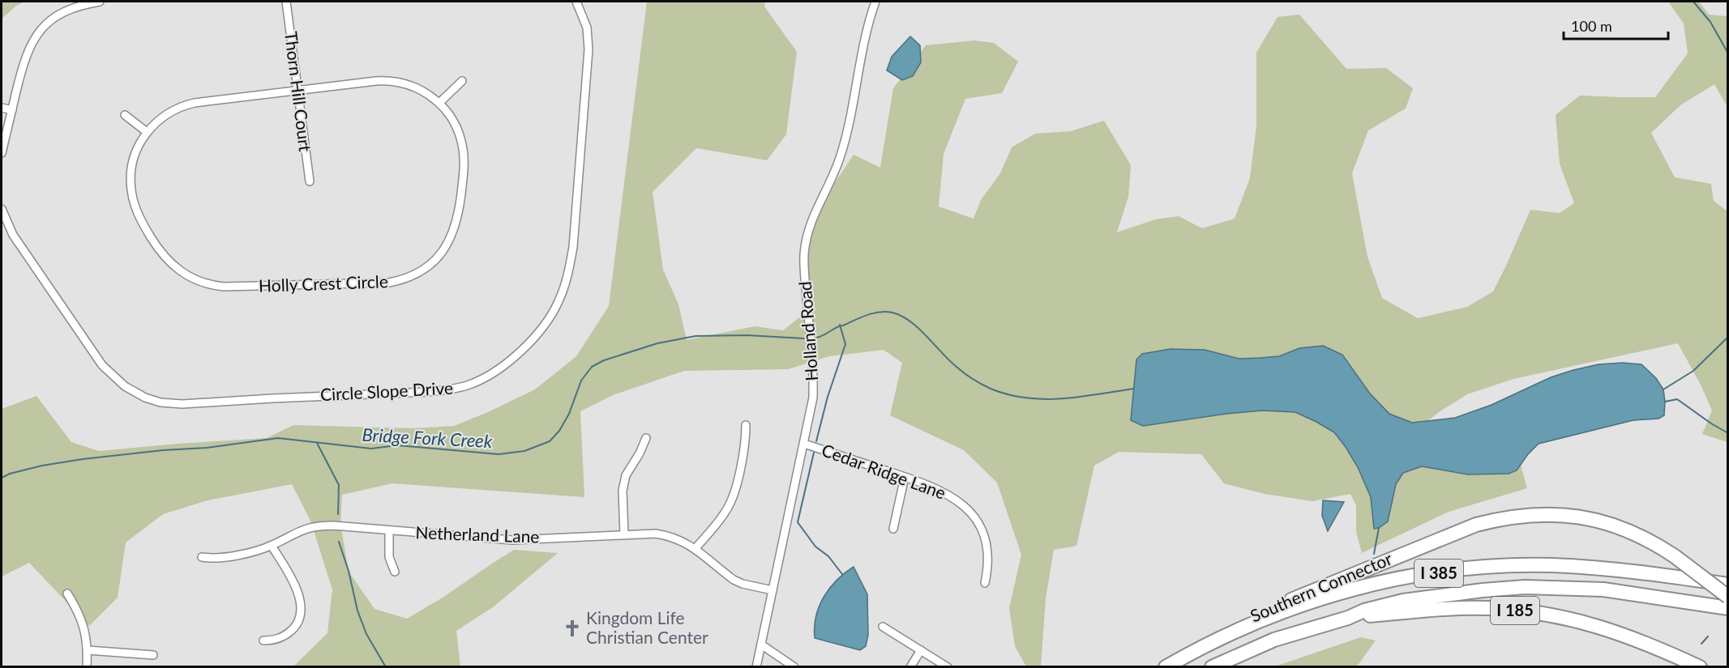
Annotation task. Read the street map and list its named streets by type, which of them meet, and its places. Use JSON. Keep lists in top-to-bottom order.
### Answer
{
  "streets": {
    "highway": ["I 385", "Southern Connector", "I 185"],
    "street": [
      "Thorn Hill Court",
      "Holly Crest Circle",
      "Holland Road",
      "Circle Slope Drive",
      "Cedar Ridge Lane",
      "Netherland Lane"
    ]
  },
  "crossings": [
    ["Thorn Hill Court", "Holly Crest Circle"],
    ["Holland Road", "Cedar Ridge Lane"],
    ["Holland Road", "Netherland Lane"],
    ["I 385", "Southern Connector"],
    ["I 385", "I 185"]
  ],
  "water": ["Bridge Fork Creek"],
  "places": {
    "church": ["Kingdom Life Christian Center"]
  },
  "scale_bar": "100 m"
}
